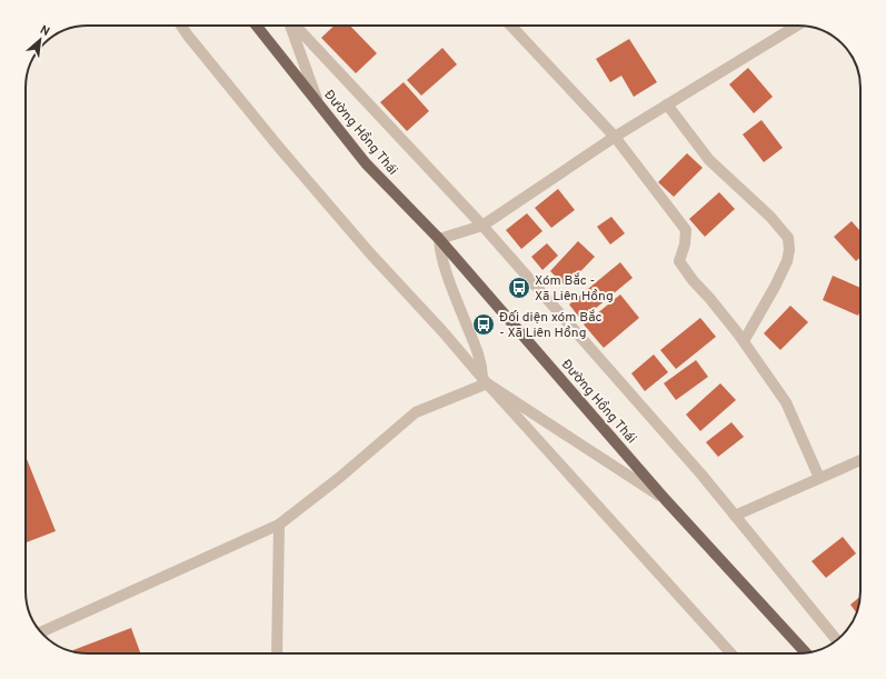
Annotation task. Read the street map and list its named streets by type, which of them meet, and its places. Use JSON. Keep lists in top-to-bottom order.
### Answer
{
  "streets": {
    "main road": ["Đường Hồng Thái"]
  },
  "places": {
    "bus stop": ["Xóm Bắc - Xã Liên Hồng", "Đối diện xóm Bắc - Xã Liên Hồng"]
  },
  "north": "top right"
}
